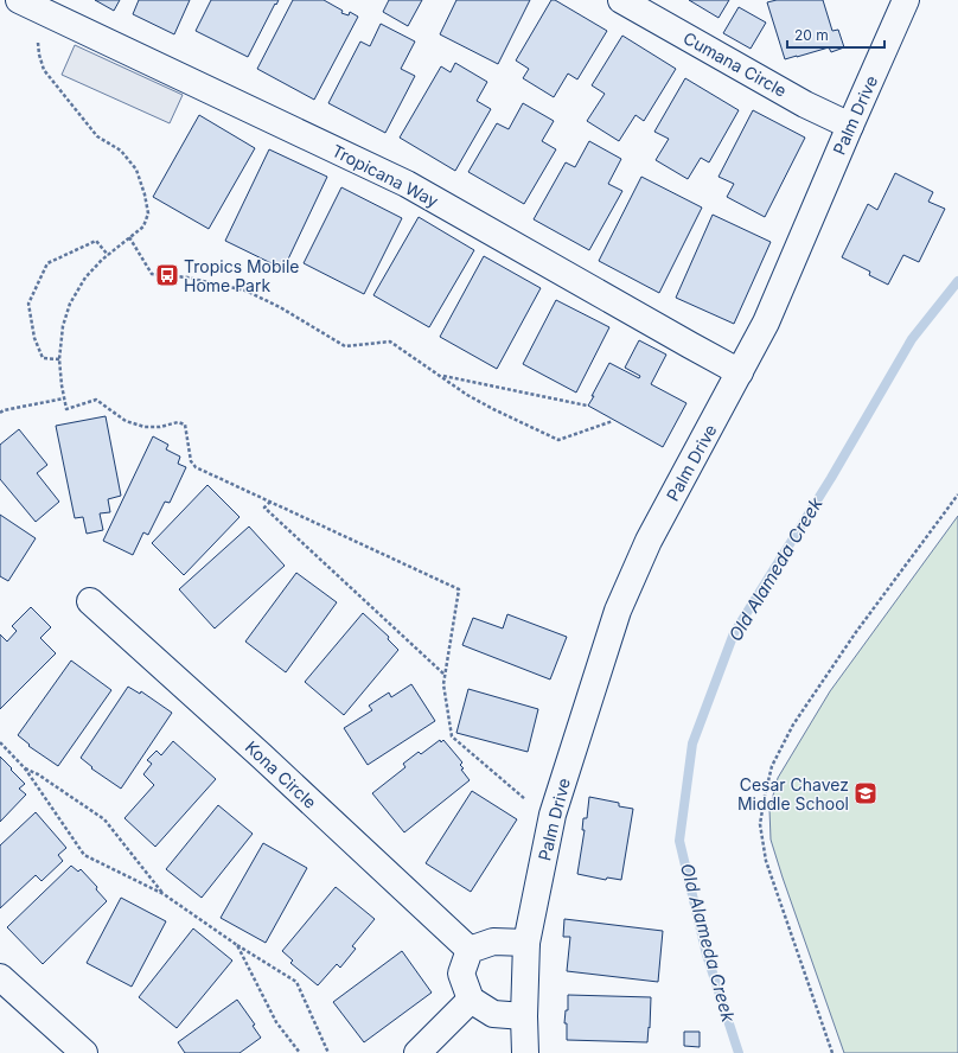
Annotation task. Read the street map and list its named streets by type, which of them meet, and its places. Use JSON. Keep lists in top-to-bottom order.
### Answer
{
  "streets": {
    "street": [
      "Cumana Circle",
      "Palm Drive",
      "Tropicana Way",
      "Kona Circle"
    ]
  },
  "crossings": [
    ["Cumana Circle", "Palm Drive"],
    ["Palm Drive", "Tropicana Way"]
  ],
  "water": ["Old Alameda Creek"],
  "places": {
    "bus stop": ["Tropics Mobile Home Park"],
    "school or university": ["Cesar Chavez Middle School"]
  },
  "scale_bar": "20 m"
}
